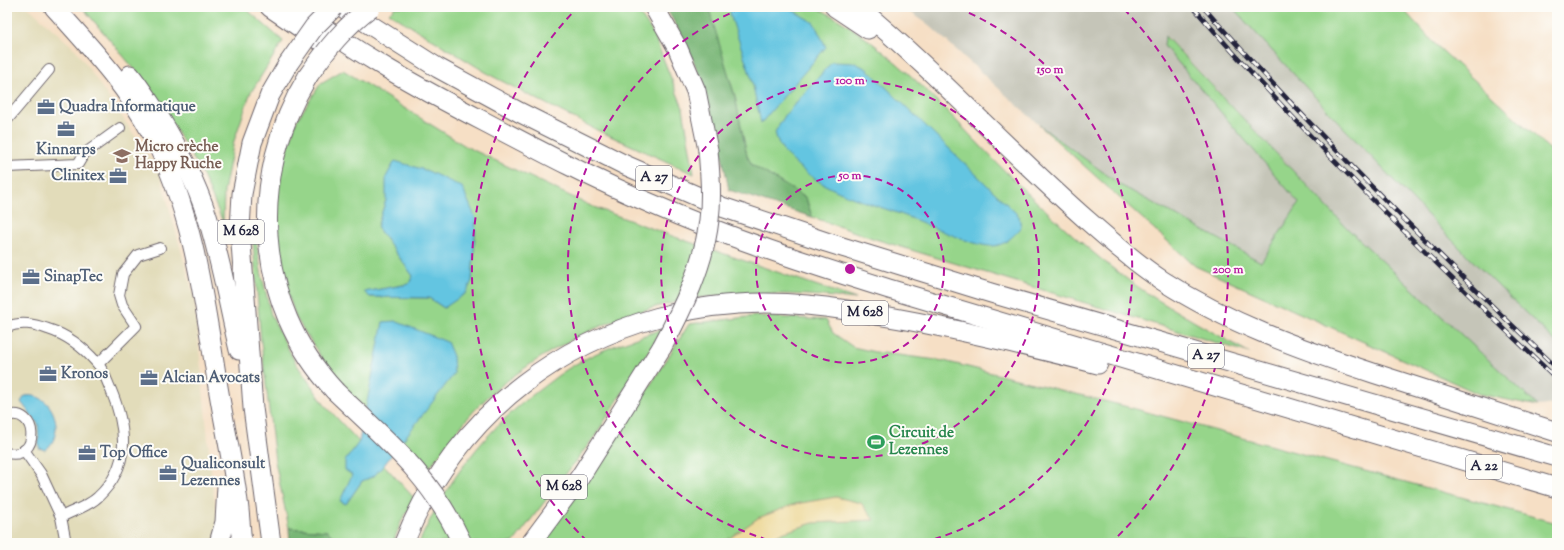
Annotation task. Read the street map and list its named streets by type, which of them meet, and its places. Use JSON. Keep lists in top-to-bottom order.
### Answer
{
  "streets": {
    "highway": ["A 27", "M 628", "A 22"]
  },
  "crossings": [
    ["A 27", "M 628"],
    ["A 27", "A 22"],
    ["M 628", "A 22"]
  ],
  "places": {
    "office": [
      "Quadra Informatique",
      "Kinnarps",
      "Clinitex",
      "SinapTec",
      "Kronos",
      "Alcian Avocats",
      "Top Office",
      "Qualiconsult Lezennes"
    ],
    "school or university": ["Micro crèche Happy Ruche"],
    "sports": ["Circuit de Lezennes"]
  },
  "rings": [
    "150 m",
    "100 m",
    "50 m",
    "200 m"
  ]
}
